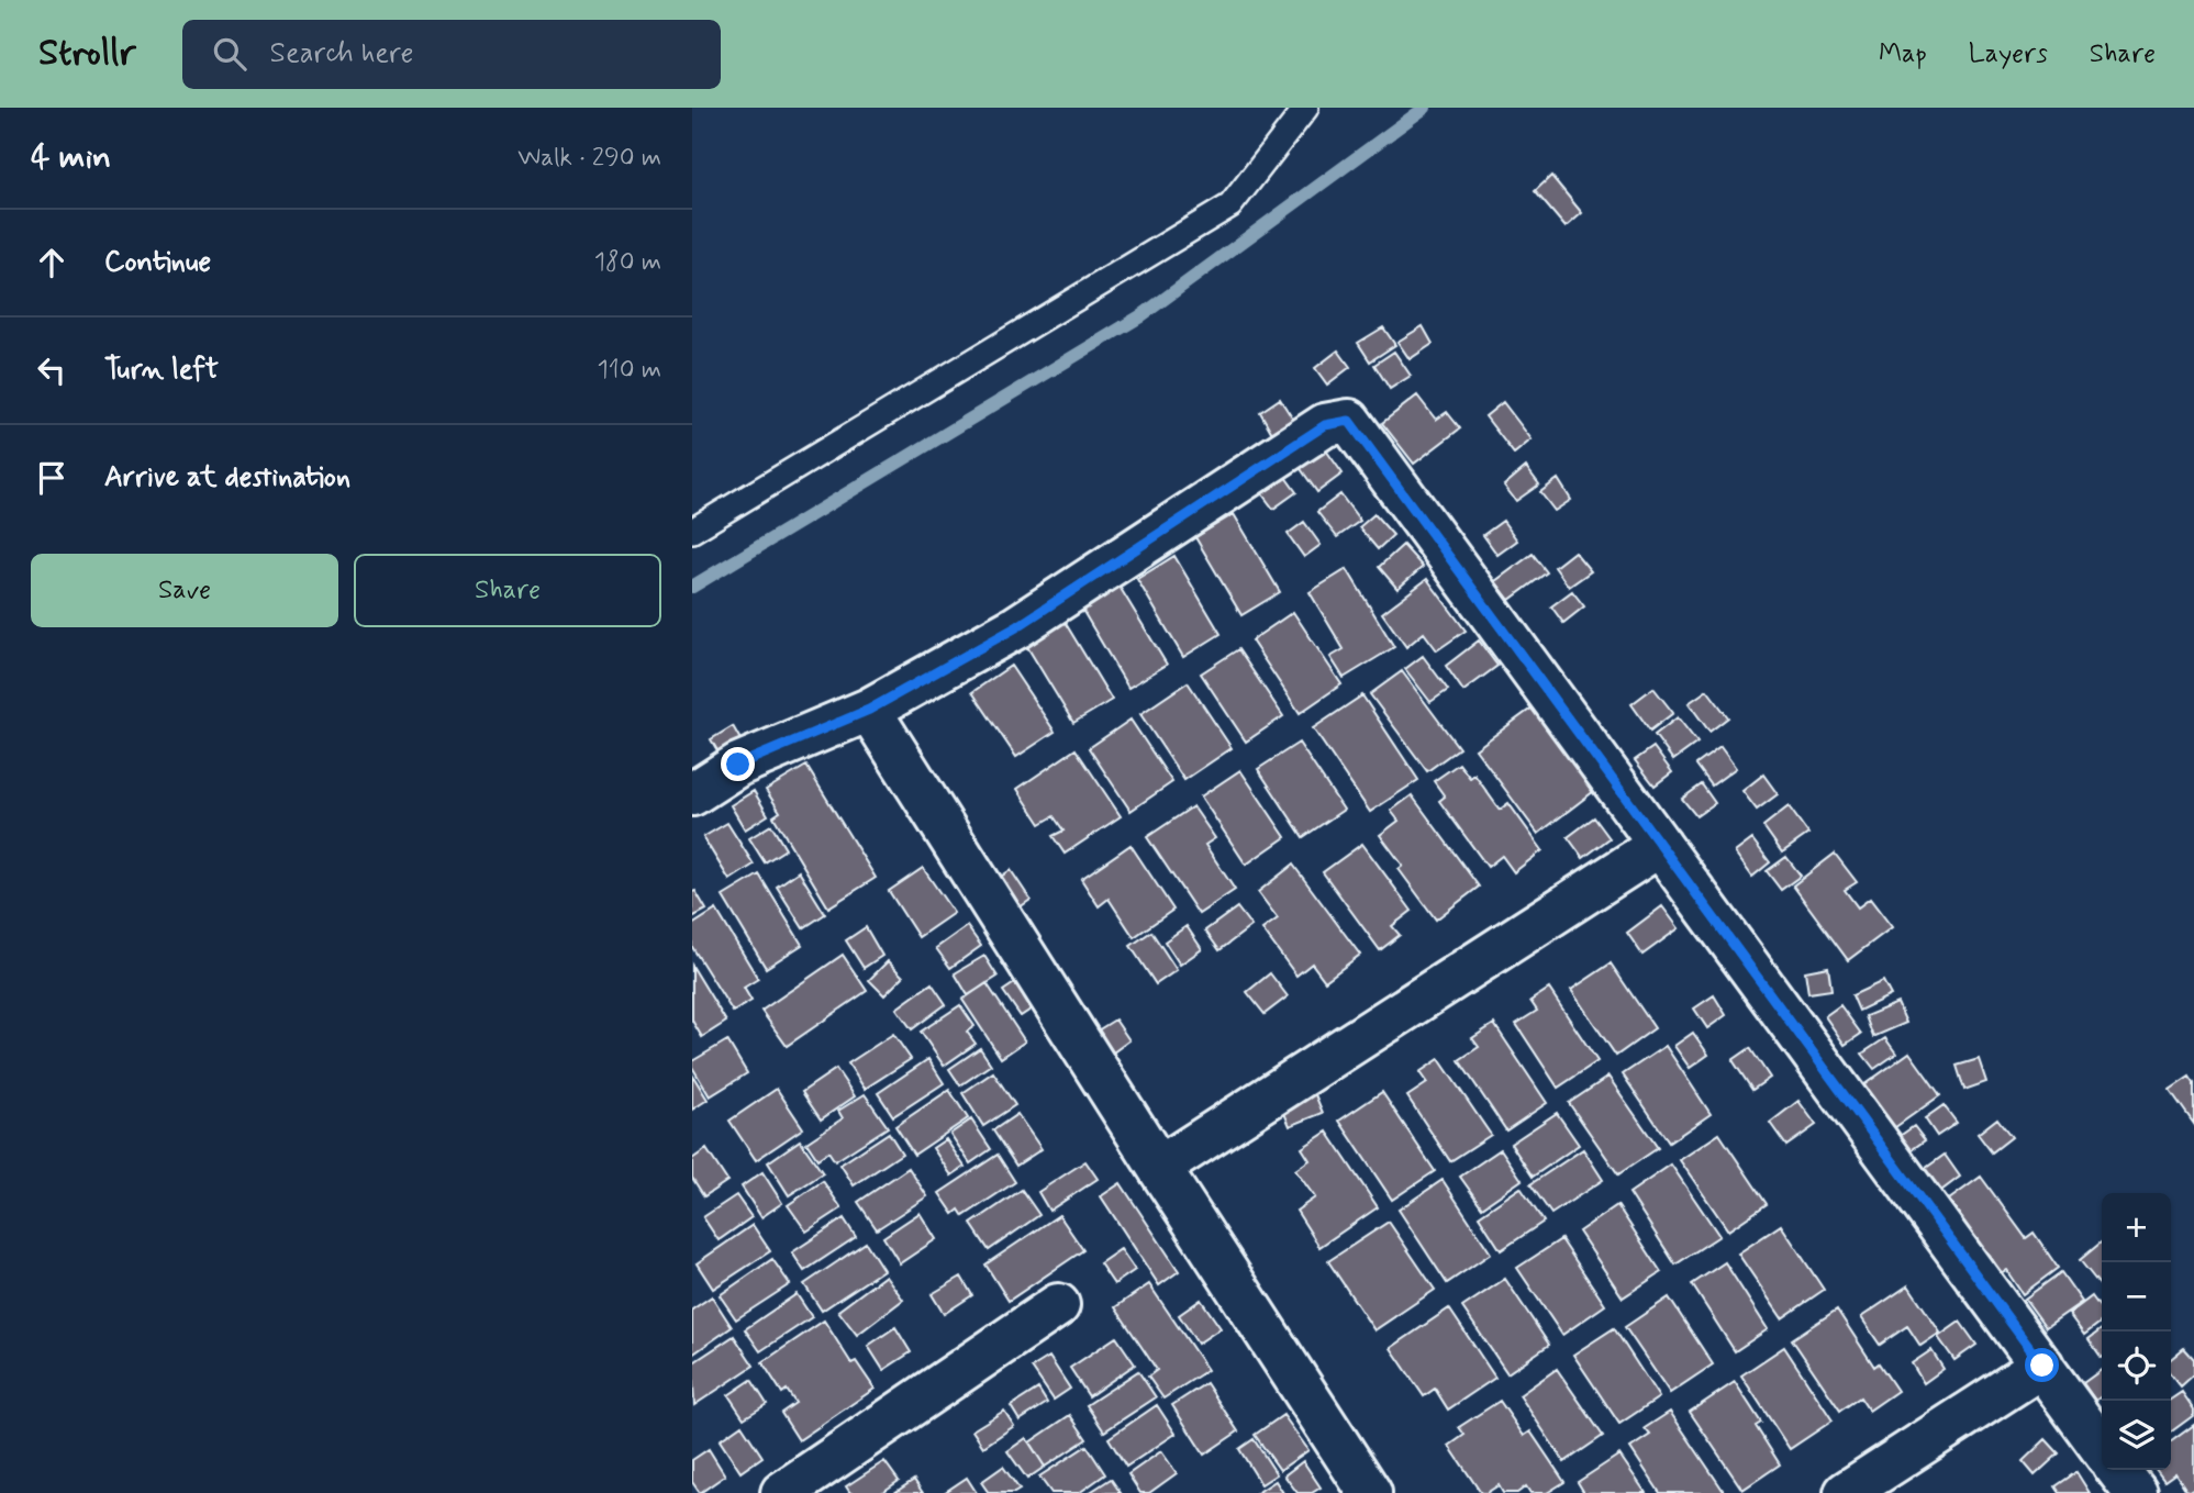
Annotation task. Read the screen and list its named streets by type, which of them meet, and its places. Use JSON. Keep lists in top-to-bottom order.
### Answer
{
  "page": {
    "header": "Strollr",
    "search": "Search here",
    "nav": ["Map", "Layers", "Share"],
    "heading": ["4 min", "Walk · 290 m"],
    "list": [
      ["Continue", "180 m"],
      ["Turn left", "110 m"],
      "Arrive at destination"
    ],
    "buttons": ["Save", "Share"],
    "map_buttons": ["+", "−"]
  }
}
